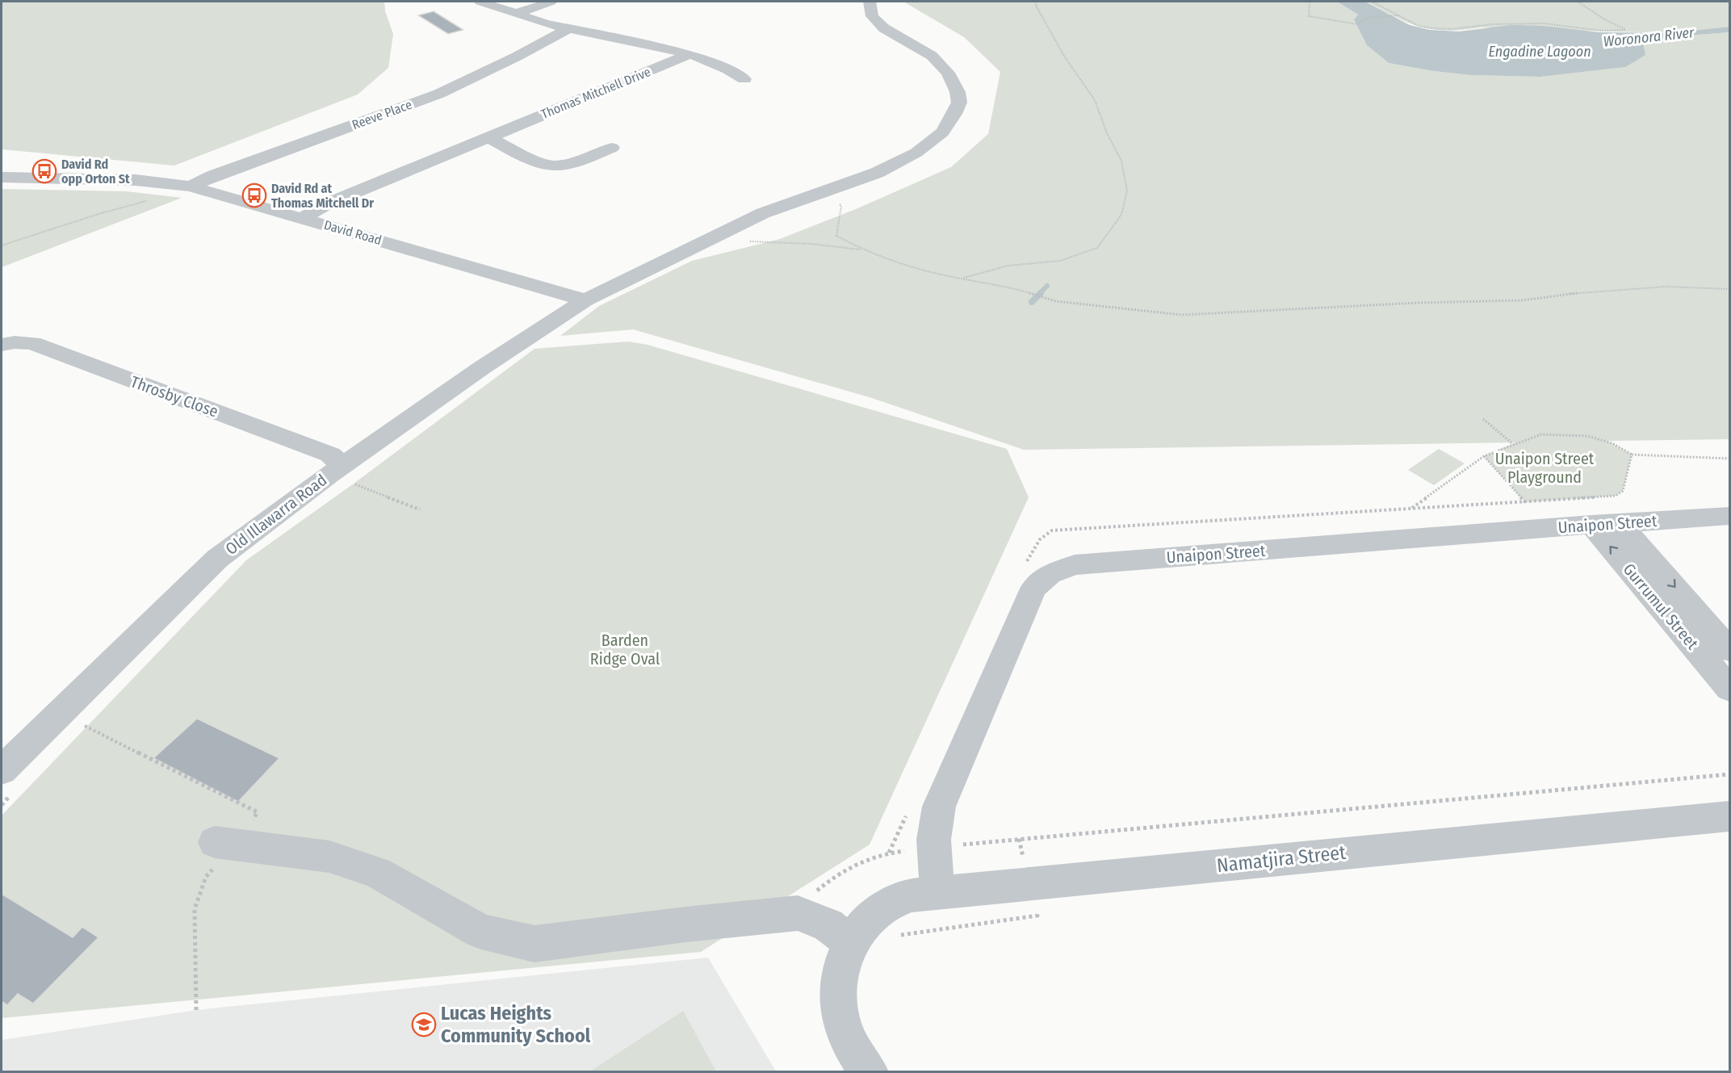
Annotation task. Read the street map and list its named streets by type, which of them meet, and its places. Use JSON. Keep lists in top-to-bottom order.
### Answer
{
  "streets": {
    "street": [
      "Thomas Mitchell Drive",
      "Reeve Place",
      "David Road",
      "Throsby Close",
      "Old Illawarra Road",
      "Unaipon Street",
      "Gurrumul Street",
      "Namatjira Street"
    ]
  },
  "crossings": [
    ["Thomas Mitchell Drive", "Reeve Place"],
    ["Thomas Mitchell Drive", "David Road"],
    ["Reeve Place", "David Road"],
    ["David Road", "Old Illawarra Road"],
    ["Throsby Close", "Old Illawarra Road"],
    ["Unaipon Street", "Gurrumul Street"],
    ["Unaipon Street", "Namatjira Street"]
  ],
  "water": ["Woronora River", "Engadine Lagoon"],
  "parks": ["Unaipon Street Playground", "Barden Ridge Oval"],
  "places": {
    "bus stop": ["David Rd opp Orton St", "David Rd at Thomas Mitchell Dr"],
    "school or university": ["Lucas Heights Community School"]
  }
}
